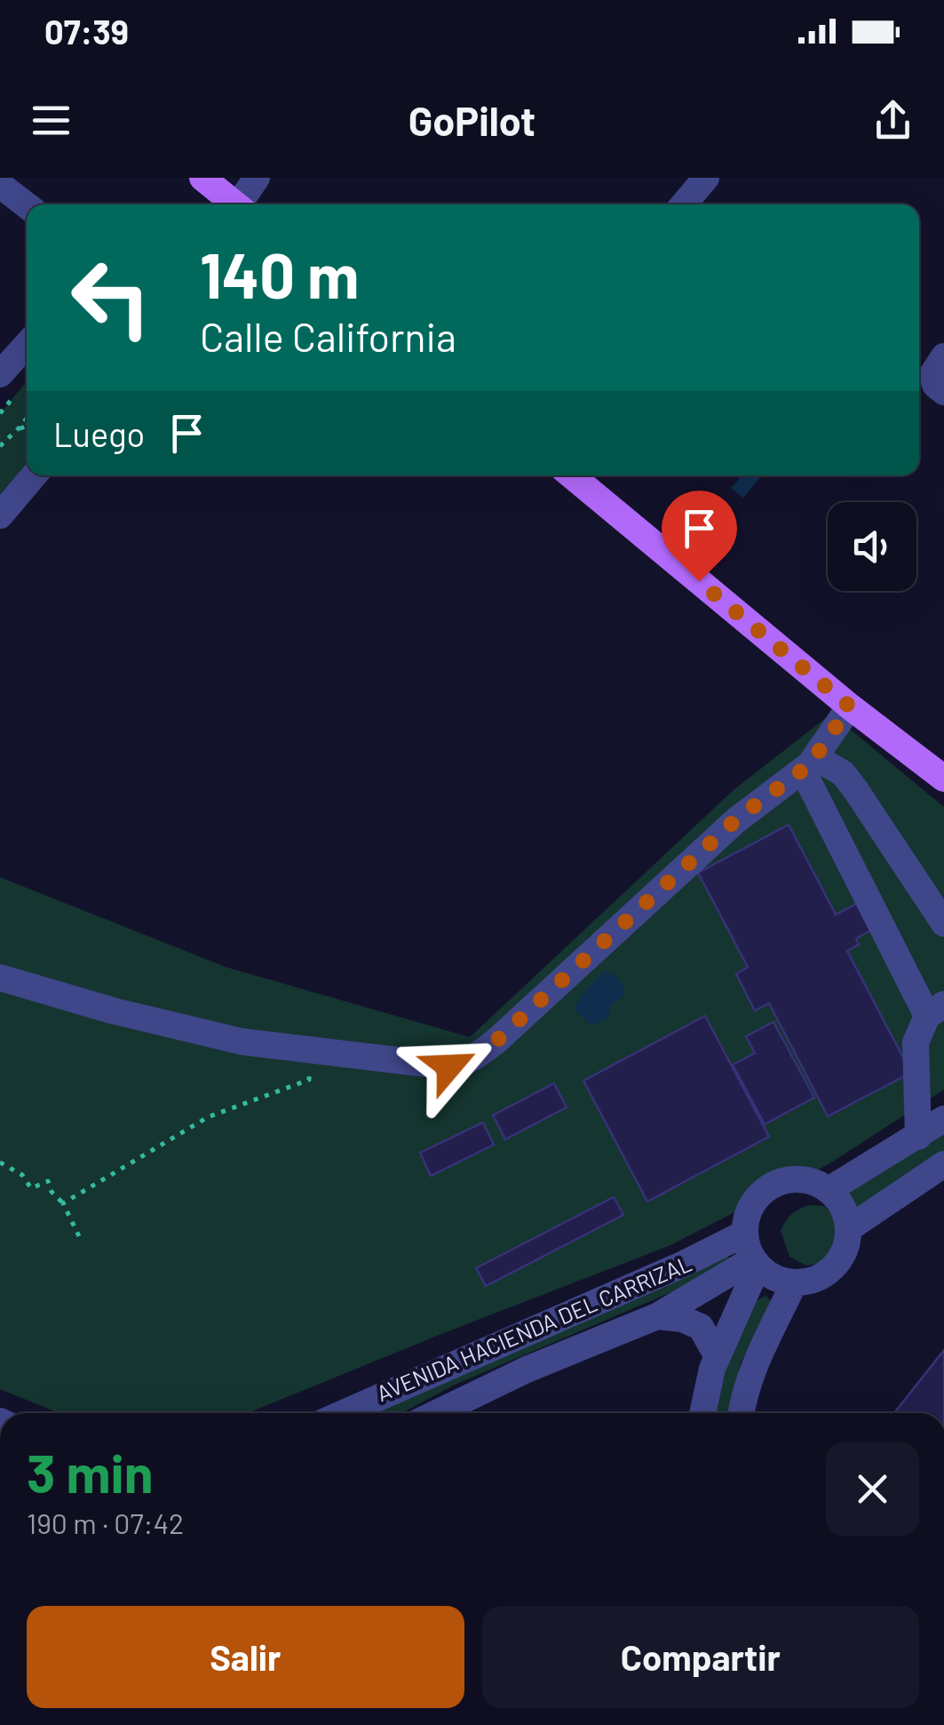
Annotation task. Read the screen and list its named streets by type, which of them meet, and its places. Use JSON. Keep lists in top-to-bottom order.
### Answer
{
  "streets": {
    "street": ["AVENIDA HACIENDA DEL CARRIZAL"]
  },
  "page": {
    "status": "07:39",
    "header": "GoPilot",
    "turn": ["140 m", "Calle California"],
    "then": "Luego",
    "heading": ["3 min", "190 m · 07:42"],
    "buttons": ["Salir", "Compartir"]
  }
}
